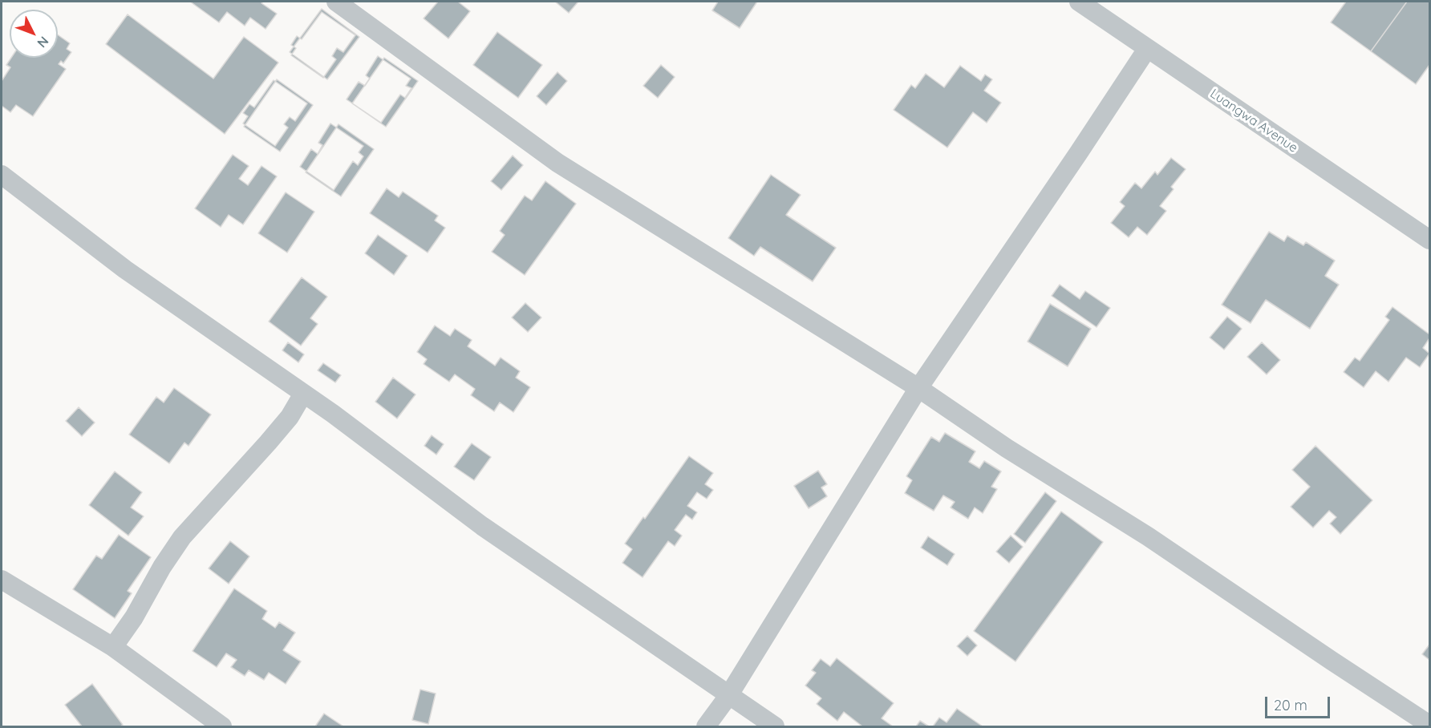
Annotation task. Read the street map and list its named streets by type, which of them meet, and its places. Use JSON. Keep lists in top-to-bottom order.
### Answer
{
  "streets": {
    "street": ["Luangwa Avenue"]
  },
  "scale_bar": "20 m",
  "north": "bottom right"
}
